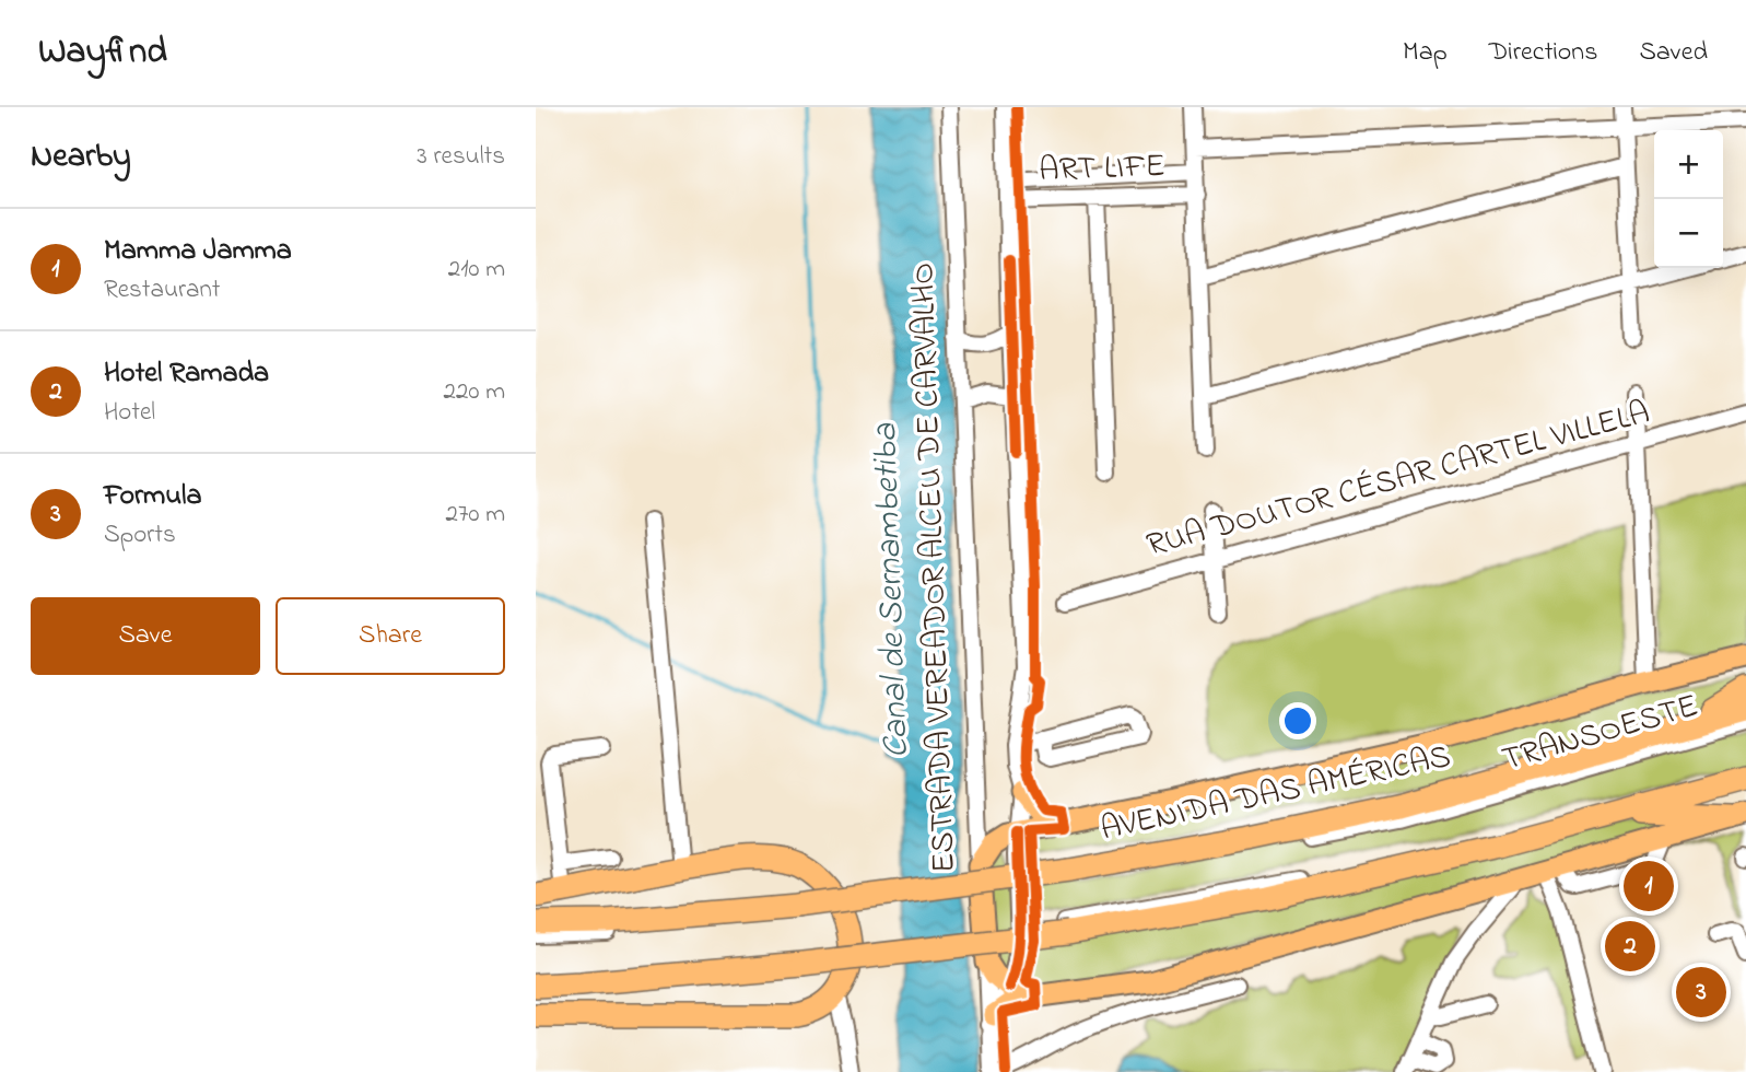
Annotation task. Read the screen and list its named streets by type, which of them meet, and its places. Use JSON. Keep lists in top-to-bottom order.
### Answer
{
  "streets": {
    "highway": ["AVENIDA DAS AMÉRICAS"],
    "main road": ["ESTRADA VEREADOR ALCEU DE CARVALHO"],
    "street": ["ART LIFE", "RUA DOUTOR CÉSAR CARTEL VILLELA", "TRANSOESTE"]
  },
  "crossings": [
    ["ESTRADA VEREADOR ALCEU DE CARVALHO", "AVENIDA DAS AMÉRICAS"],
    ["TRANSOESTE", "AVENIDA DAS AMÉRICAS"]
  ],
  "water": ["Canal de Sernambetiba"],
  "page": {
    "header": "Wayfind",
    "nav": ["Map", "Directions", "Saved"],
    "heading": ["Nearby", "3 results"],
    "map_buttons": ["+", "−"],
    "list": [
      {
        "mark": "1",
        "name": "Mamma Jamma",
        "note": "Restaurant",
        "value": "210 m"
      },
      {
        "mark": "2",
        "name": "Hotel Ramada",
        "note": "Hotel",
        "value": "220 m"
      },
      {
        "mark": "3",
        "name": "Formula",
        "note": "Sports",
        "value": "270 m"
      }
    ],
    "buttons": ["Save", "Share"],
    "pins": ["1", "2", "3"]
  }
}
